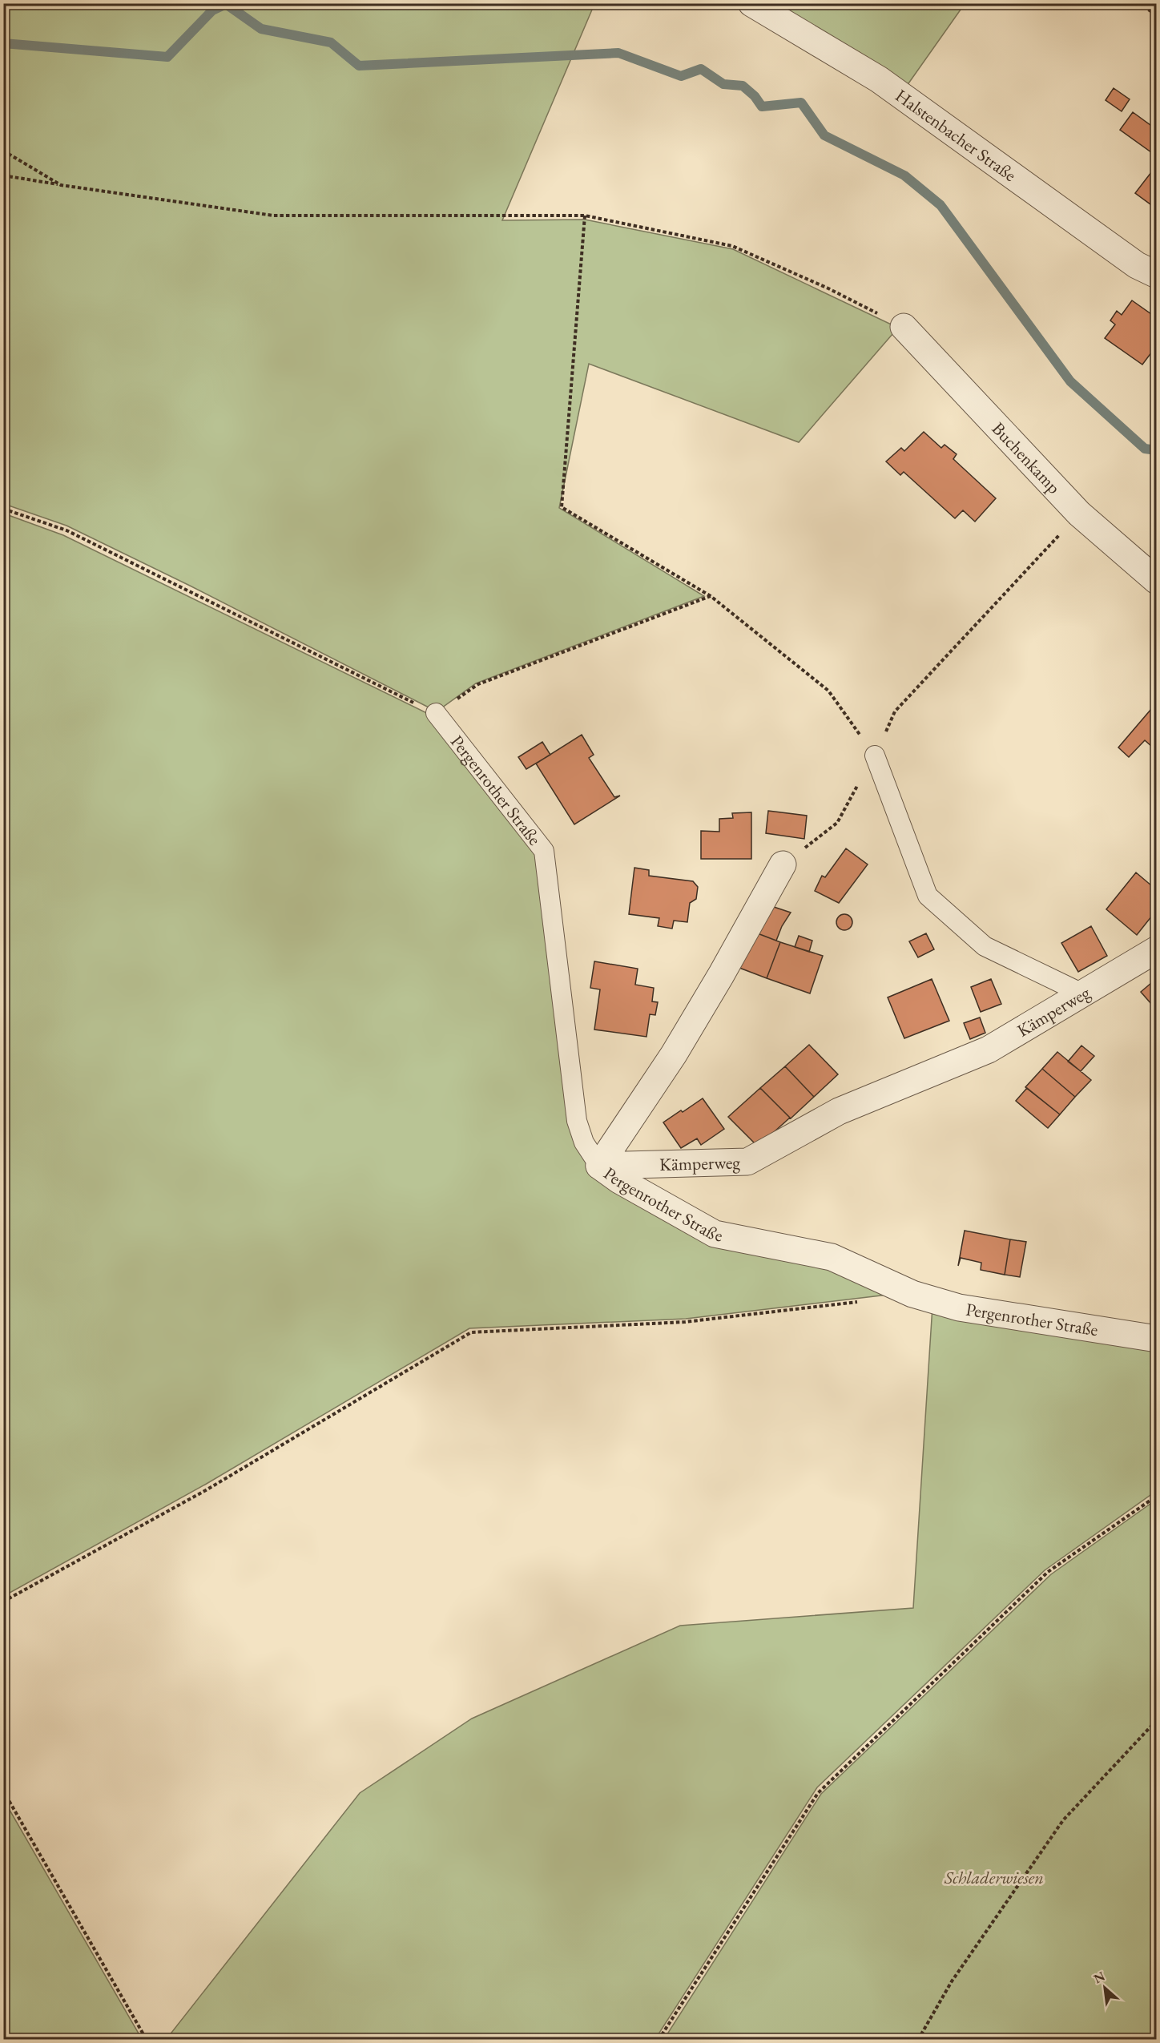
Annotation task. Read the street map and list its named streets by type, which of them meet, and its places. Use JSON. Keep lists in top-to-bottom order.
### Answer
{
  "streets": {
    "street": [
      "Halstenbacher Straße",
      "Buchenkamp",
      "Pergenrother Straße",
      "Kämperweg"
    ]
  },
  "crossings": [
    ["Pergenrother Straße", "Kämperweg"]
  ],
  "parks": ["Schladerwiesen"],
  "north": "top left"
}
